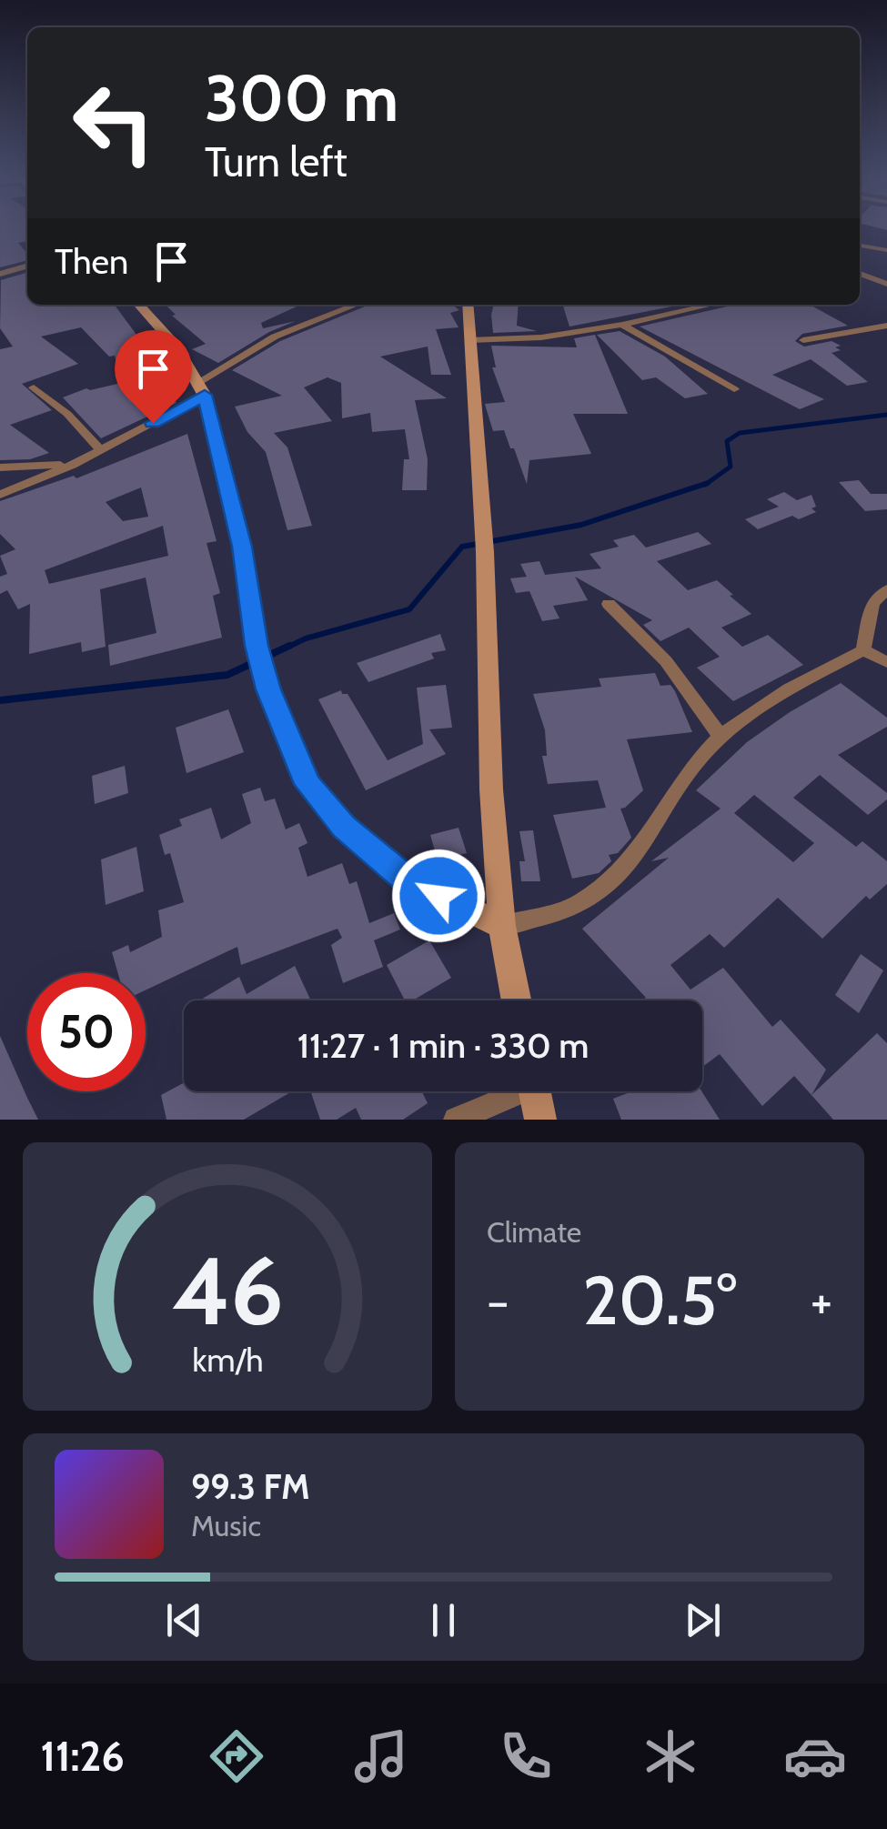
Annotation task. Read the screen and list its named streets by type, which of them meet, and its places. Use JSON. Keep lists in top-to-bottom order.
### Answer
{
  "page": {
    "turn": ["300 m", "Turn left"],
    "then": "Then",
    "limit": "50",
    "trip": "11:27 · 1 min · 330 m",
    "tile": "Climate",
    "heat": ["−", "20.5°", "+"],
    "song": ["99.3 FM", "Music"],
    "tabs": "11:26",
    "gauge": ["46", "km/h"]
  }
}
